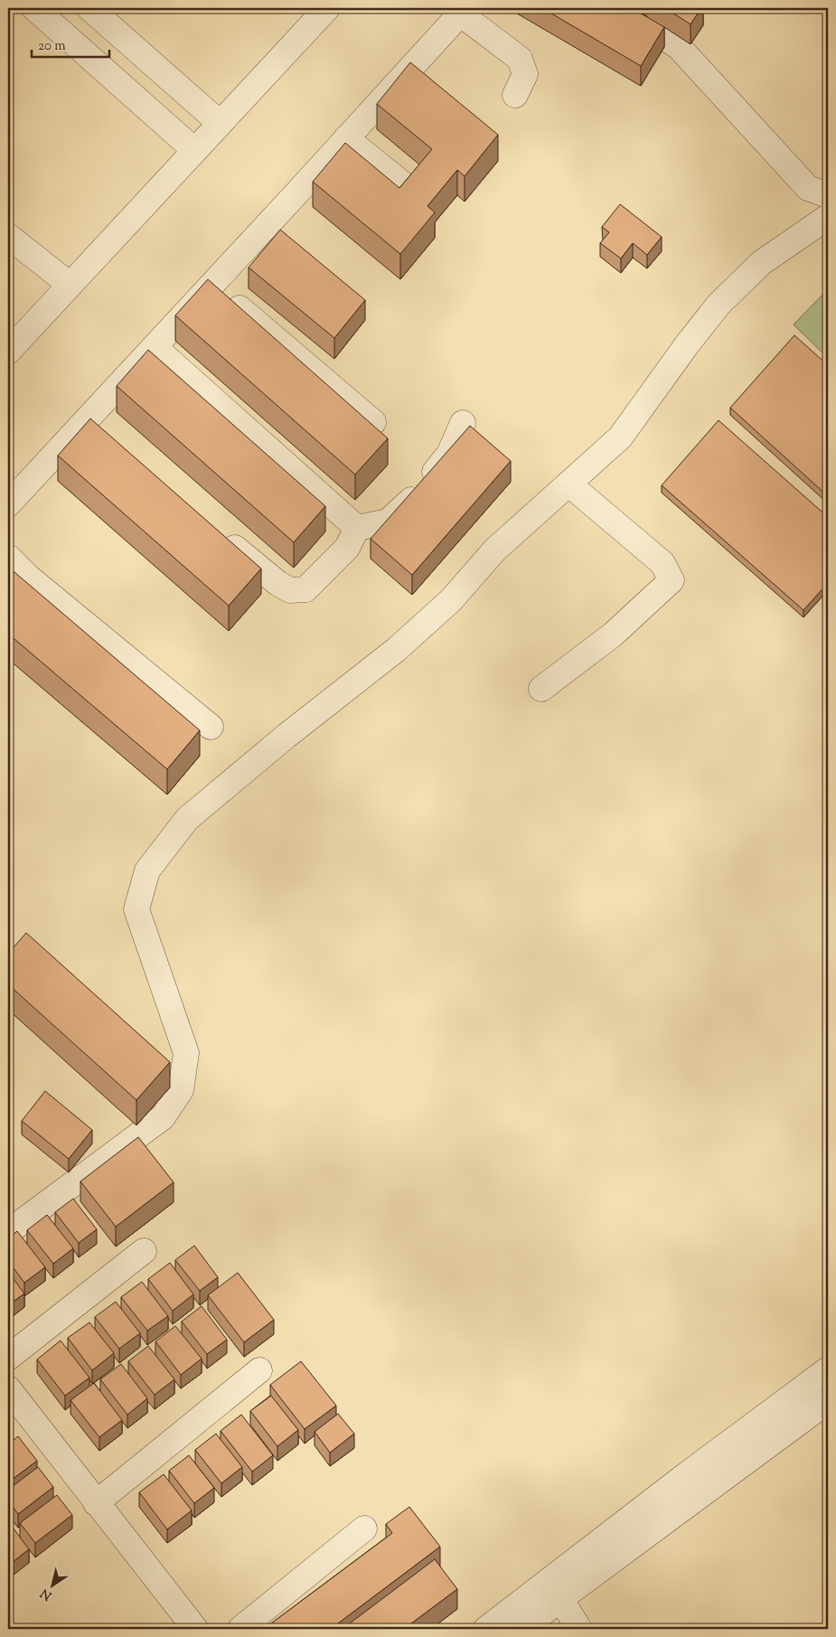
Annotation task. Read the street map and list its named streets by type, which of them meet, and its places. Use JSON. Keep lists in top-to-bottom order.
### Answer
{
  "scale_bar": "20 m",
  "north": "bottom left"
}
